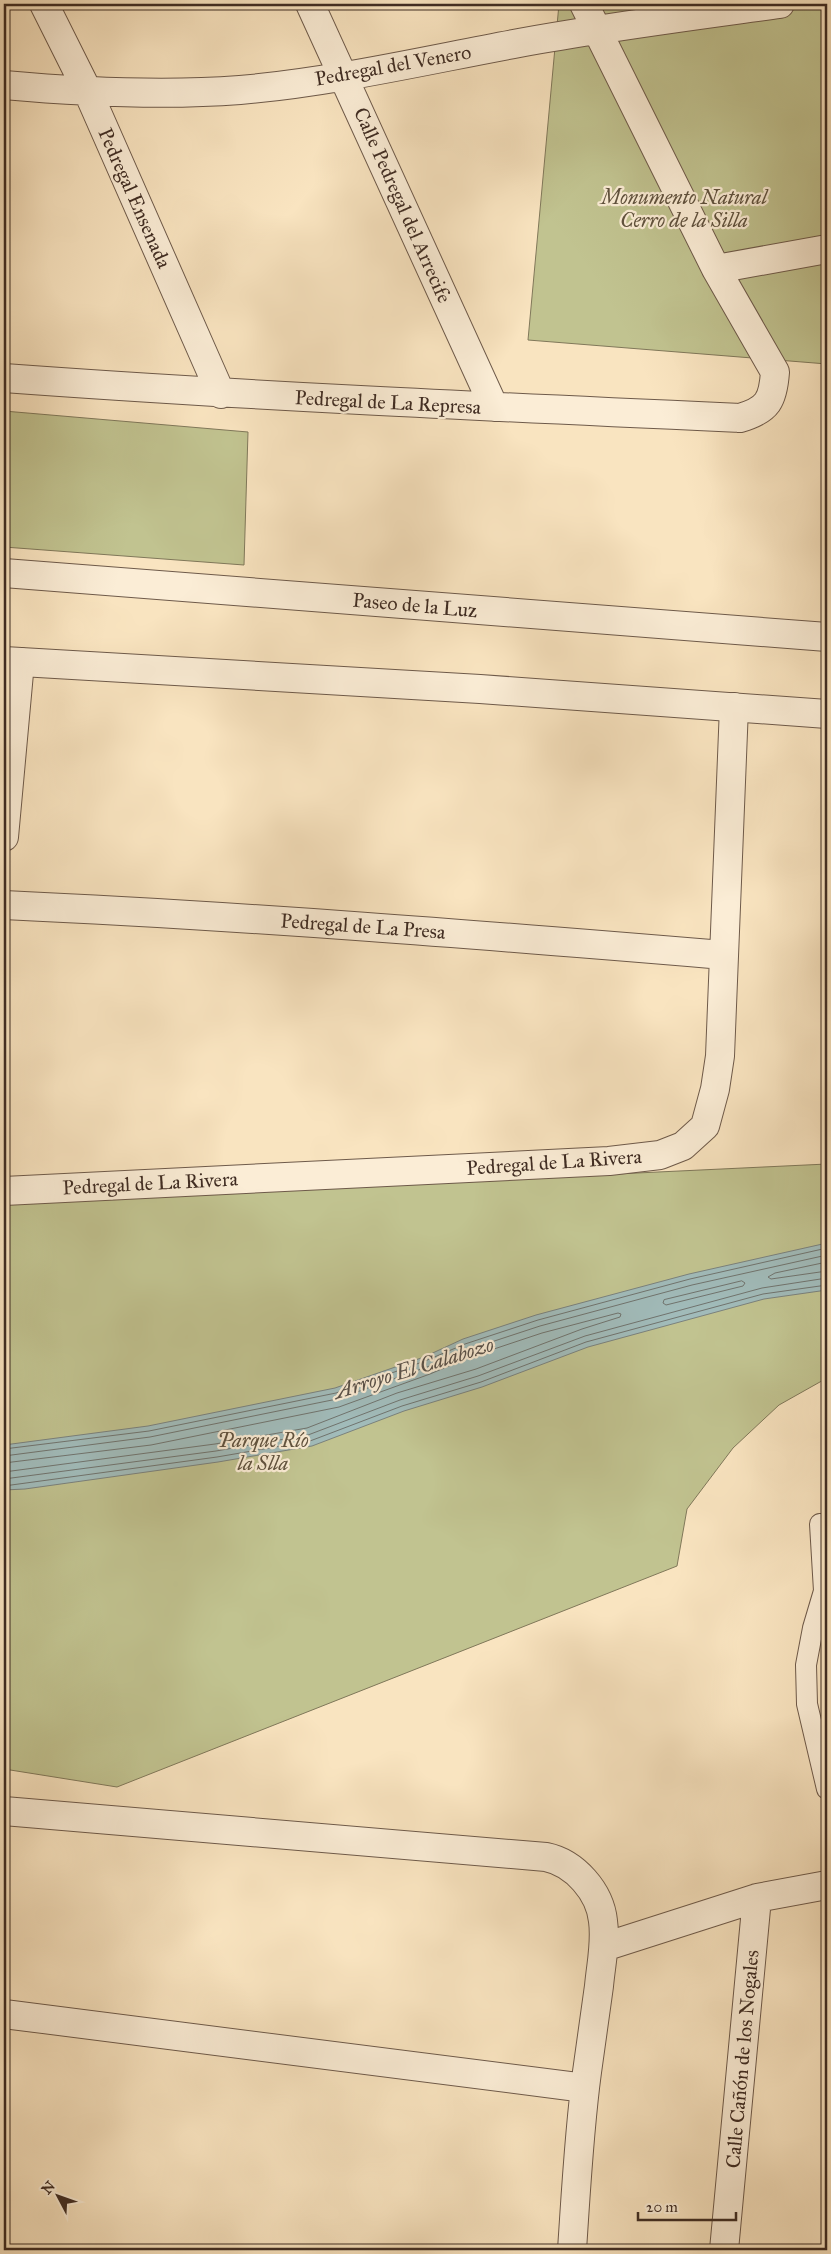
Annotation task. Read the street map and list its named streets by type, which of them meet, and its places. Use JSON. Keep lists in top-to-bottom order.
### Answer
{
  "streets": {
    "street": [
      "Pedregal del Venero",
      "Pedregal Ensenada",
      "Calle Pedregal del Arrecife",
      "Pedregal de La Represa",
      "Paseo de la Luz",
      "Pedregal de La Presa",
      "Pedregal de La Rivera",
      "Calle Cañón de los Nogales"
    ]
  },
  "crossings": [
    ["Pedregal del Venero", "Pedregal Ensenada"],
    ["Pedregal del Venero", "Calle Pedregal del Arrecife"],
    ["Pedregal Ensenada", "Pedregal de La Represa"],
    ["Calle Pedregal del Arrecife", "Pedregal de La Represa"],
    ["Pedregal de La Presa", "Pedregal de La Rivera"]
  ],
  "water": ["Arroyo El Calabozo"],
  "parks": ["Monumento Natural Cerro de la Silla", "Parque Río la Slla"],
  "scale_bar": "20 m",
  "north": "top left"
}
